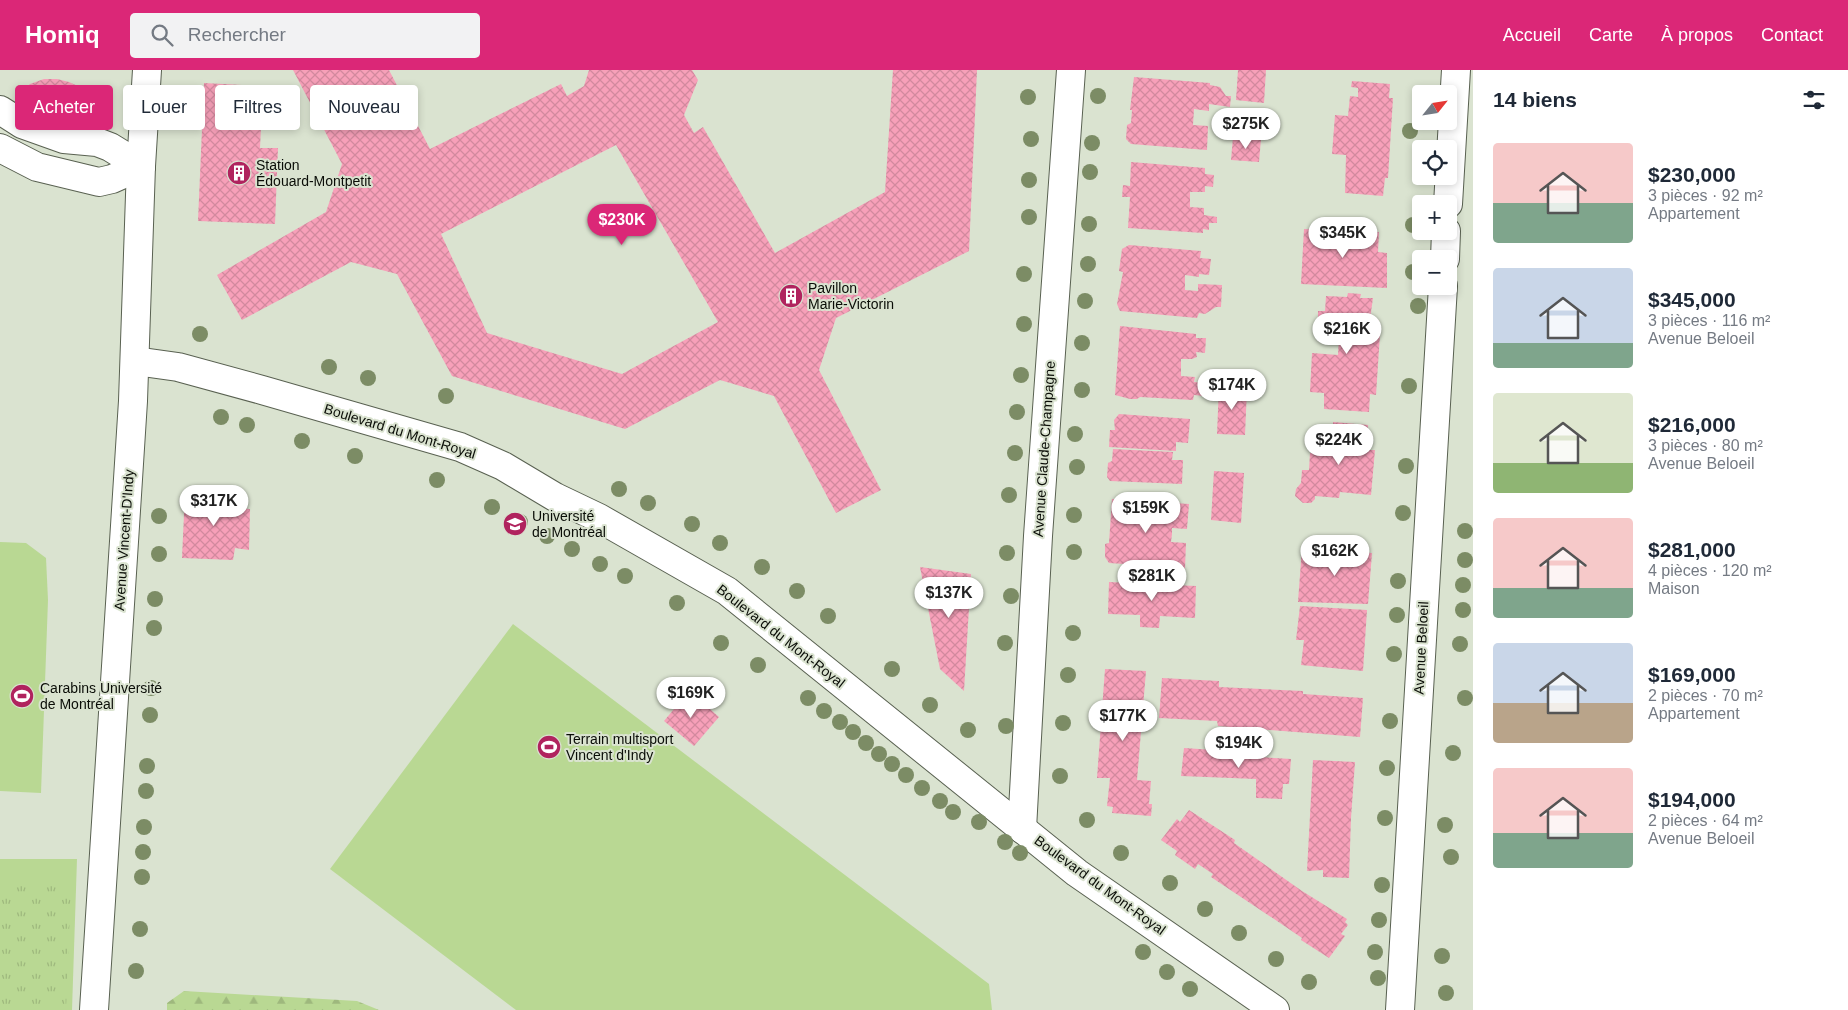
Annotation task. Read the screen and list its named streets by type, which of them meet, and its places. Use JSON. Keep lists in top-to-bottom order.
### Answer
{
  "streets": {
    "street": [
      "Boulevard du Mont-Royal",
      "Avenue Claude-Champagne",
      "Avenue Vincent-D'Indy",
      "Avenue Beloeil"
    ]
  },
  "crossings": [
    ["Boulevard du Mont-Royal", "Avenue Claude-Champagne"],
    ["Boulevard du Mont-Royal", "Avenue Vincent-D'Indy"]
  ],
  "places": {
    "building": ["Station Édouard-Montpetit", "Pavillon Marie-Victorin"],
    "school or university": ["Université de Montréal"],
    "sports": ["Carabins Université de Montréal", "Terrain multisport Vincent d'Indy"]
  },
  "north": "top right",
  "page": {
    "header": "Homiq",
    "search": "Rechercher",
    "nav": [
      "Accueil",
      "Carte",
      "À propos",
      "Contact"
    ],
    "heading": "14 biens",
    "map_buttons": ["+", "−"],
    "chip": [
      "Acheter",
      "Louer",
      "Filtres",
      "Nouveau"
    ],
    "price": [
      "$275K",
      "$230K",
      "$345K",
      "$216K",
      "$174K",
      "$224K",
      "$317K",
      "$159K",
      "$162K",
      "$281K",
      "$137K",
      "$169K",
      "$177K",
      "$194K"
    ],
    "list": [
      {
        "name": "$230,000",
        "note": "3 pièces · 92 m² · Appartement"
      },
      {
        "name": "$345,000",
        "note": "3 pièces · 116 m² · Avenue Beloeil"
      },
      {
        "name": "$216,000",
        "note": "3 pièces · 80 m² · Avenue Beloeil"
      },
      {
        "name": "$281,000",
        "note": "4 pièces · 120 m² · Maison"
      },
      {
        "name": "$169,000",
        "note": "2 pièces · 70 m² · Appartement"
      },
      {
        "name": "$194,000",
        "note": "2 pièces · 64 m² · Avenue Beloeil"
      }
    ]
  }
}
